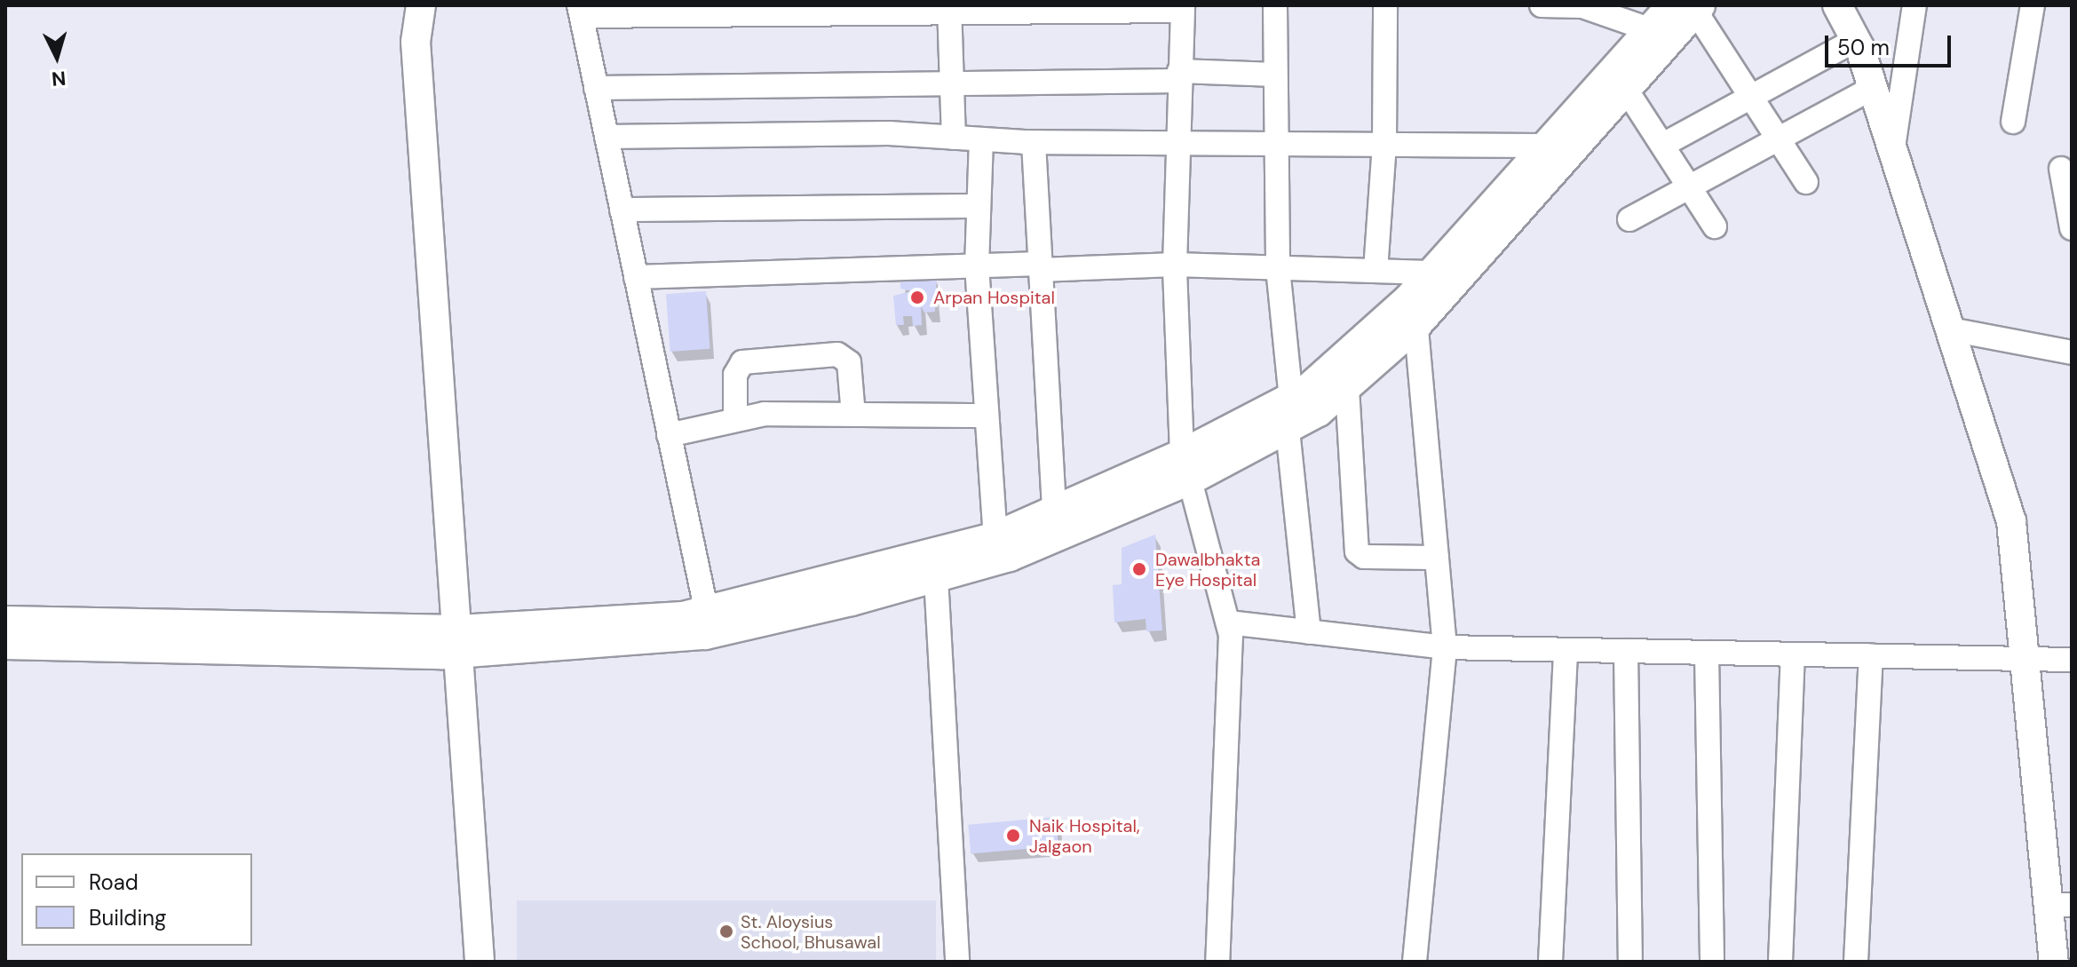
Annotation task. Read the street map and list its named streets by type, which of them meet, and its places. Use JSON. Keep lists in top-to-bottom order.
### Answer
{
  "places": [
    "Arpan Hospital",
    "Dawalbhakta Eye Hospital",
    "Naik Hospital, Jalgaon",
    "St. Aloysius School, Bhusawal"
  ],
  "legend": ["Road", "Building"],
  "scale_bar": "50 m",
  "north": "bottom"
}
